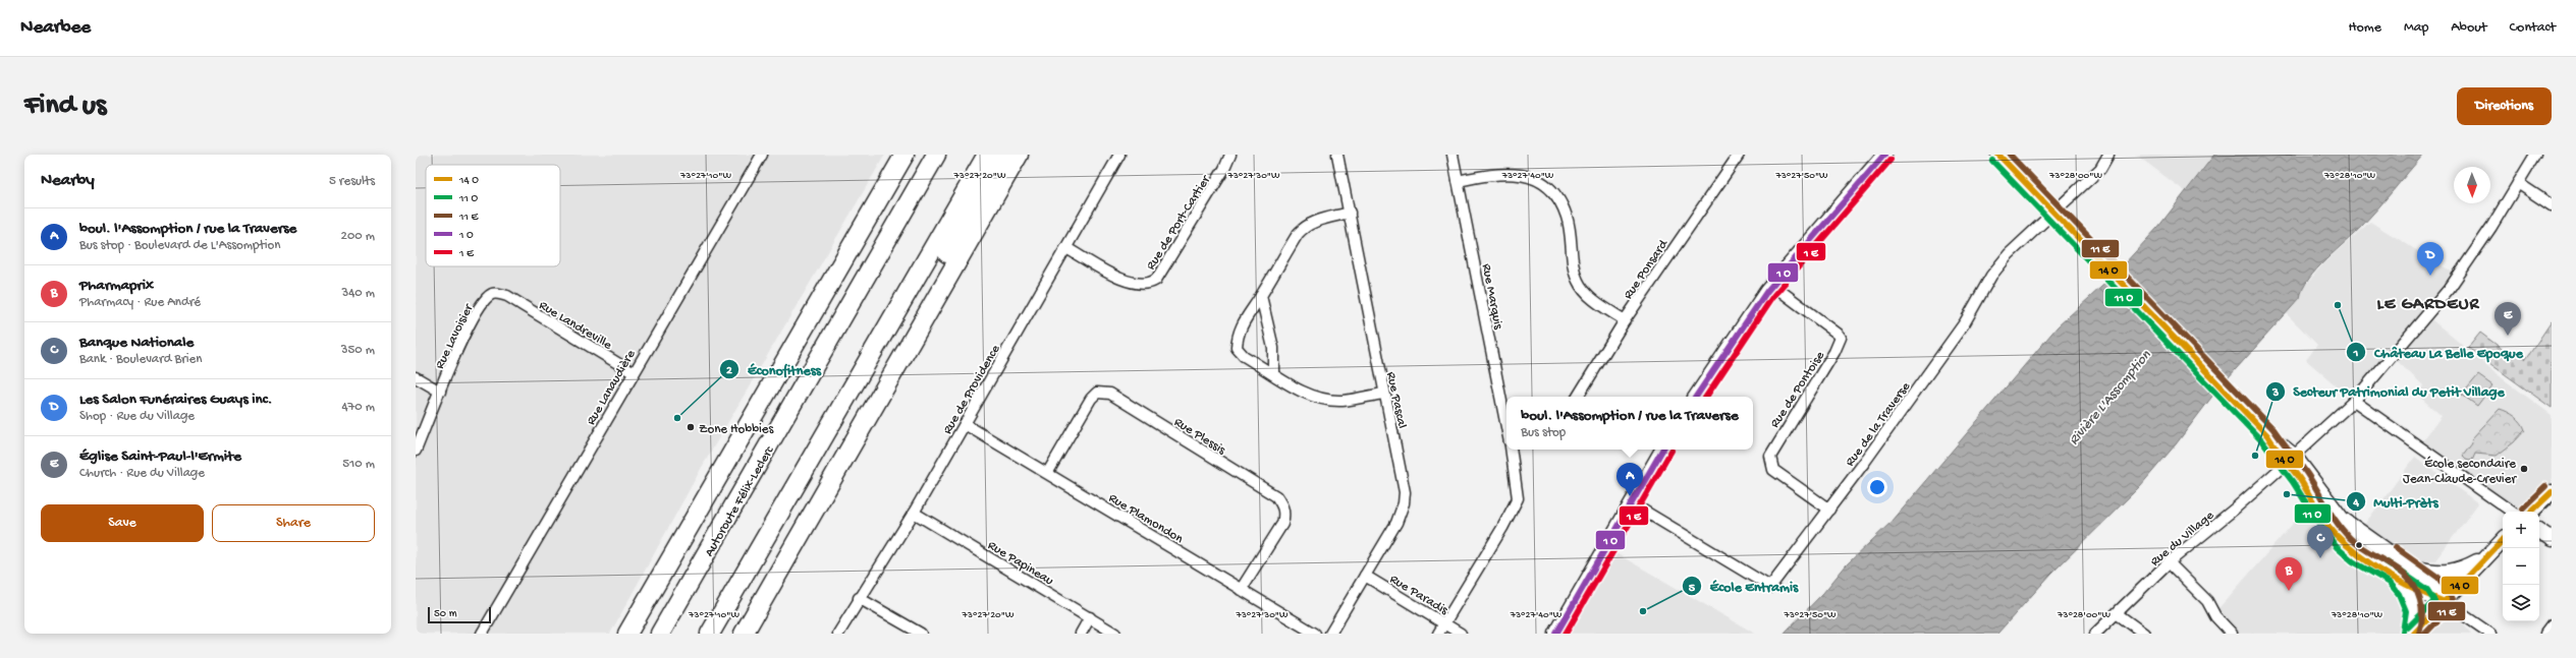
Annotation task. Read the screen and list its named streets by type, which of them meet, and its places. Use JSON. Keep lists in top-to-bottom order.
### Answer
{
  "streets": {
    "highway": ["Autoroute Félix-Leclerc"],
    "street": [
      "Rue de Port-Cartier",
      "Rue Ponsard",
      "Rue Marquis",
      "Rue Landreville",
      "Rue Lavoisier",
      "Rue Lanaudière",
      "Rue de Providence",
      "Rue de Pontoise",
      "Rue Pascal",
      "Rue de la Traverse",
      "Rue Plessis",
      "Rue Plamondon",
      "Rue du Village",
      "Rue Papineau",
      "Rue Paradis"
    ]
  },
  "crossings": [
    ["Rue de Port-Cartier", "Rue de Providence"],
    ["Rue Landreville", "Rue Lavoisier"],
    ["Rue Landreville", "Rue Lanaudière"],
    ["Rue de Providence", "Rue Plamondon"],
    ["Rue de Providence", "Rue Papineau"],
    ["Rue de Pontoise", "Rue de la Traverse"],
    ["Rue Pascal", "Rue Paradis"],
    ["Rue Plessis", "Rue Plamondon"]
  ],
  "districts": ["LE GARDEUR"],
  "water": ["Rivière L'Assomption"],
  "places": [
    "Château La Belle Epoque",
    "Éconofitness",
    "Zone Hobbies",
    "Secteur Patrimonial du Petit Village",
    "École secondaire Jean-Claude-Crevier",
    "Multi-Prèts",
    "École Entramis"
  ],
  "legend": [
    "14 O",
    "11 O",
    "11 E",
    "1 O",
    "1 E"
  ],
  "scale_bar": "50 m",
  "north": "bottom",
  "page": {
    "header": "Nearbee",
    "nav": [
      "Home",
      "Map",
      "About",
      "Contact"
    ],
    "buttons": [
      "Directions",
      ["Save", "Share"]
    ],
    "title": "Find us",
    "heading": ["Nearby", "5 results"],
    "list": [
      {
        "mark": "A",
        "name": "boul. l'Assomption / rue la Traverse",
        "note": "Bus stop · Boulevard de L'Assomption",
        "value": "200 m"
      },
      {
        "mark": "B",
        "name": "Pharmaprix",
        "note": "Pharmacy · Rue André",
        "value": "340 m"
      },
      {
        "mark": "C",
        "name": "Banque Nationale",
        "note": "Bank · Boulevard Brien",
        "value": "350 m"
      },
      {
        "mark": "D",
        "name": "Les Salon Funéraires Guays inc.",
        "note": "Shop · Rue du Village",
        "value": "470 m"
      },
      {
        "mark": "E",
        "name": "Église Saint-Paul-l'Ermite",
        "note": "Church · Rue du Village",
        "value": "510 m"
      }
    ],
    "pins": [
      "D",
      "E",
      "A",
      "C",
      "B"
    ],
    "popup": ["boul. l'Assomption / rue la Traverse", "Bus stop"],
    "map_buttons": ["+", "−"],
    "scale": "50 m"
  },
  "coordinates": [
    "73°27'10\"W",
    "73°27'20\"W",
    "73°27'30\"W",
    "73°27'40\"W",
    "73°27'50\"W",
    "73°28'00\"W",
    "73°28'10\"W"
  ]
}
